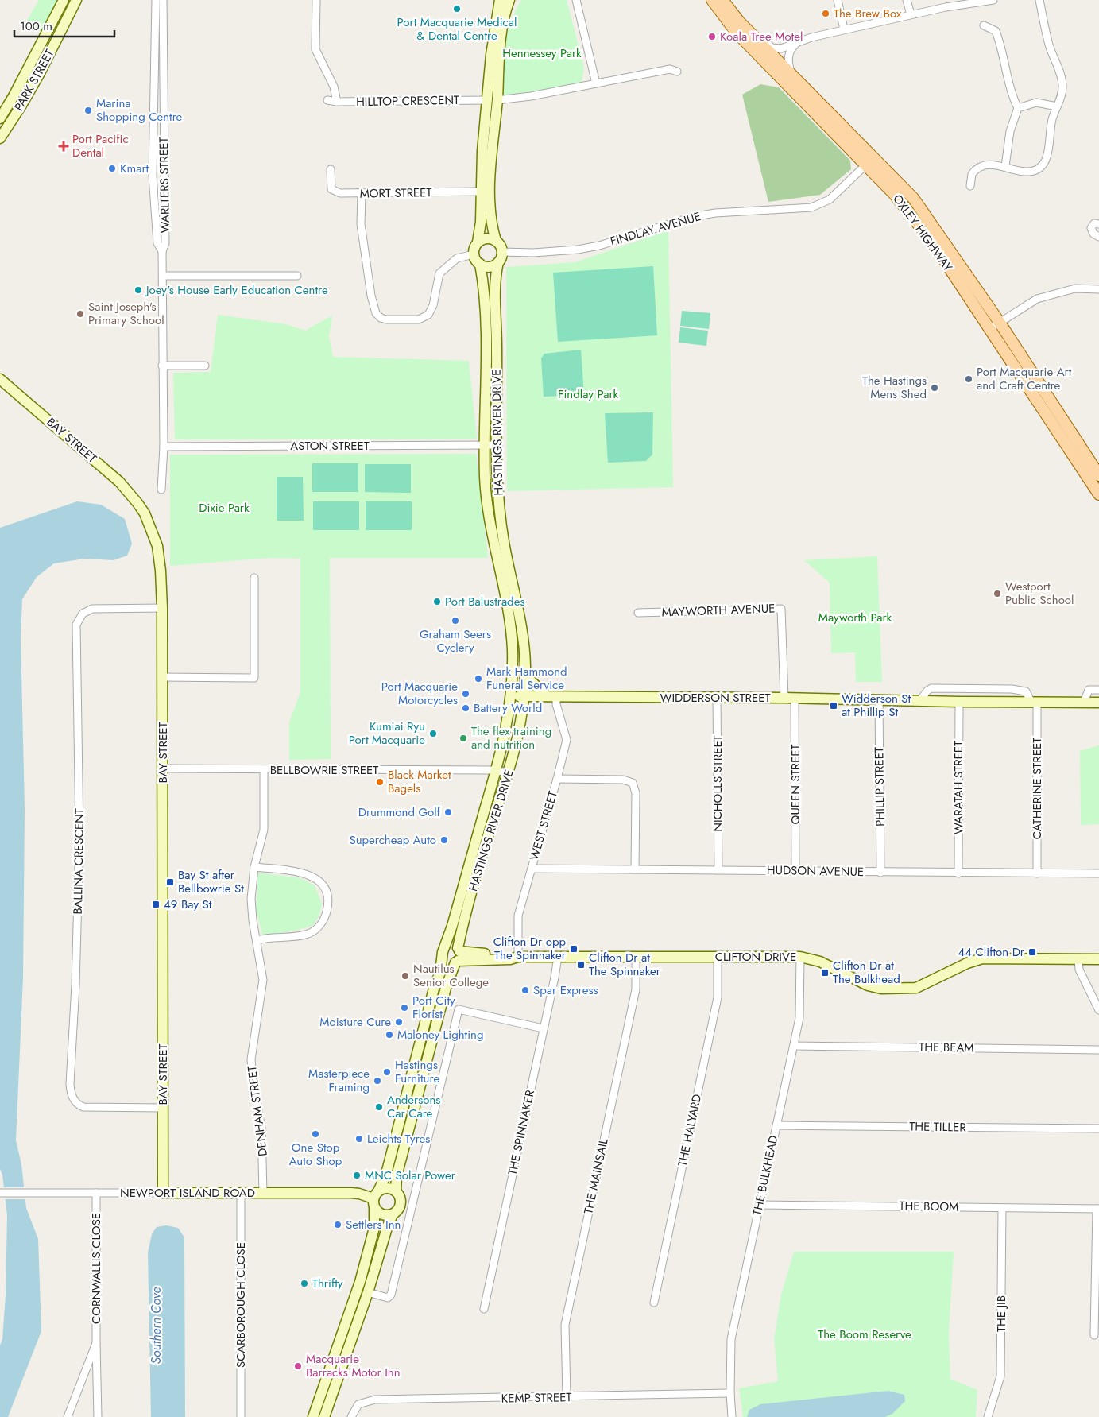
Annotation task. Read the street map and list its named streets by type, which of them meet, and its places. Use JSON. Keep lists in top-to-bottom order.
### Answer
{
  "streets": {
    "main road": [
      "PARK STREET",
      "OXLEY HIGHWAY",
      "HASTINGS RIVER DRIVE",
      "BAY STREET",
      "WIDDERSON STREET",
      "CLIFTON DRIVE",
      "NEWPORT ISLAND ROAD"
    ],
    "street": [
      "HILLTOP CRESCENT",
      "WARLTERS STREET",
      "MORT STREET",
      "FINDLAY AVENUE",
      "ASTON STREET",
      "MAYWORTH AVENUE",
      "BELLBOWRIE STREET",
      "NICHOLLS STREET",
      "QUEEN STREET",
      "PHILLIP STREET",
      "WARATAH STREET",
      "CATHERINE STREET",
      "WEST STREET",
      "BALLINA CRESCENT",
      "HUDSON AVENUE",
      "THE BEAM",
      "DENHAM STREET",
      "THE TILLER",
      "THE HALYARD",
      "THE SPINNAKER",
      "THE BULKHEAD",
      "THE MAINSAIL",
      "THE BOOM",
      "CORNWALLIS CLOSE",
      "SCARBOROUGH CLOSE",
      "THE JIB",
      "KEMP STREET"
    ]
  },
  "crossings": [
    ["WARLTERS STREET", "ASTON STREET"],
    ["FINDLAY AVENUE", "OXLEY HIGHWAY"],
    ["FINDLAY AVENUE", "HASTINGS RIVER DRIVE"],
    ["HASTINGS RIVER DRIVE", "ASTON STREET"],
    ["HASTINGS RIVER DRIVE", "WIDDERSON STREET"],
    ["HASTINGS RIVER DRIVE", "BELLBOWRIE STREET"],
    ["HASTINGS RIVER DRIVE", "CLIFTON DRIVE"],
    ["HASTINGS RIVER DRIVE", "NEWPORT ISLAND ROAD"],
    ["BAY STREET", "BELLBOWRIE STREET"],
    ["BAY STREET", "BALLINA CRESCENT"],
    ["BAY STREET", "NEWPORT ISLAND ROAD"],
    ["MAYWORTH AVENUE", "WIDDERSON STREET"],
    ["WIDDERSON STREET", "NICHOLLS STREET"],
    ["WIDDERSON STREET", "QUEEN STREET"],
    ["WIDDERSON STREET", "PHILLIP STREET"],
    ["WIDDERSON STREET", "WARATAH STREET"],
    ["WIDDERSON STREET", "CATHERINE STREET"],
    ["WIDDERSON STREET", "WEST STREET"],
    ["BELLBOWRIE STREET", "DENHAM STREET"],
    ["NICHOLLS STREET", "HUDSON AVENUE"],
    ["QUEEN STREET", "HUDSON AVENUE"],
    ["PHILLIP STREET", "HUDSON AVENUE"],
    ["WARATAH STREET", "HUDSON AVENUE"],
    ["CATHERINE STREET", "HUDSON AVENUE"],
    ["WEST STREET", "HUDSON AVENUE"],
    ["WEST STREET", "CLIFTON DRIVE"],
    ["CLIFTON DRIVE", "THE HALYARD"],
    ["CLIFTON DRIVE", "THE SPINNAKER"],
    ["CLIFTON DRIVE", "THE BULKHEAD"],
    ["CLIFTON DRIVE", "THE MAINSAIL"],
    ["THE BEAM", "THE BULKHEAD"],
    ["DENHAM STREET", "NEWPORT ISLAND ROAD"],
    ["THE TILLER", "THE BULKHEAD"],
    ["THE BULKHEAD", "THE BOOM"],
    ["THE BULKHEAD", "KEMP STREET"],
    ["THE MAINSAIL", "KEMP STREET"],
    ["NEWPORT ISLAND ROAD", "CORNWALLIS CLOSE"],
    ["NEWPORT ISLAND ROAD", "SCARBOROUGH CLOSE"],
    ["THE BOOM", "THE JIB"]
  ],
  "water": ["Southern Cove"],
  "parks": [
    "Hennessey Park",
    "Findlay Park",
    "Dixie Park",
    "Mayworth Park",
    "The Boom Reserve"
  ],
  "places": {
    "other": [
      "Port Macquarie Medical & Dental Centre",
      "The Brew Box",
      "Koala Tree Motel",
      "Marina Shopping Centre",
      "Kmart",
      "Joey's House Early Education Centre",
      "Saint Joseph's Primary School",
      "Port Macquarie Art and Craft Centre",
      "The Hastings Mens Shed",
      "Westport Public School",
      "Port Balustrades",
      "Graham Seers Cyclery",
      "Mark Hammond Funeral Service",
      "Port Macquarie Motorcycles",
      "Battery World",
      "Kumiai Ryu Port Macquarie",
      "The flex training and nutrition",
      "Black Market Bagels",
      "Drummond Golf",
      "Supercheap Auto",
      "Nautilus Senior College",
      "Spar Express",
      "Port City Florist",
      "Moisture Cure",
      "Maloney Lighting",
      "Hastings Furniture",
      "Masterpiece Framing",
      "Andersons Car Care",
      "One Stop Auto Shop",
      "Leichts Tyres",
      "MNC Solar Power",
      "Settlers Inn",
      "Thrifty",
      "Macquarie Barracks Motor Inn"
    ],
    "health": ["Port Pacific Dental"],
    "transit": [
      "Widderson St at Phillip St",
      "Bay St after Bellbowrie St",
      "49 Bay St",
      "Clifton Dr opp The Spinnaker",
      "44 Clifton Dr",
      "Clifton Dr at The Spinnaker",
      "Clifton Dr at The Bulkhead"
    ]
  },
  "scale_bar": "100 m"
}
